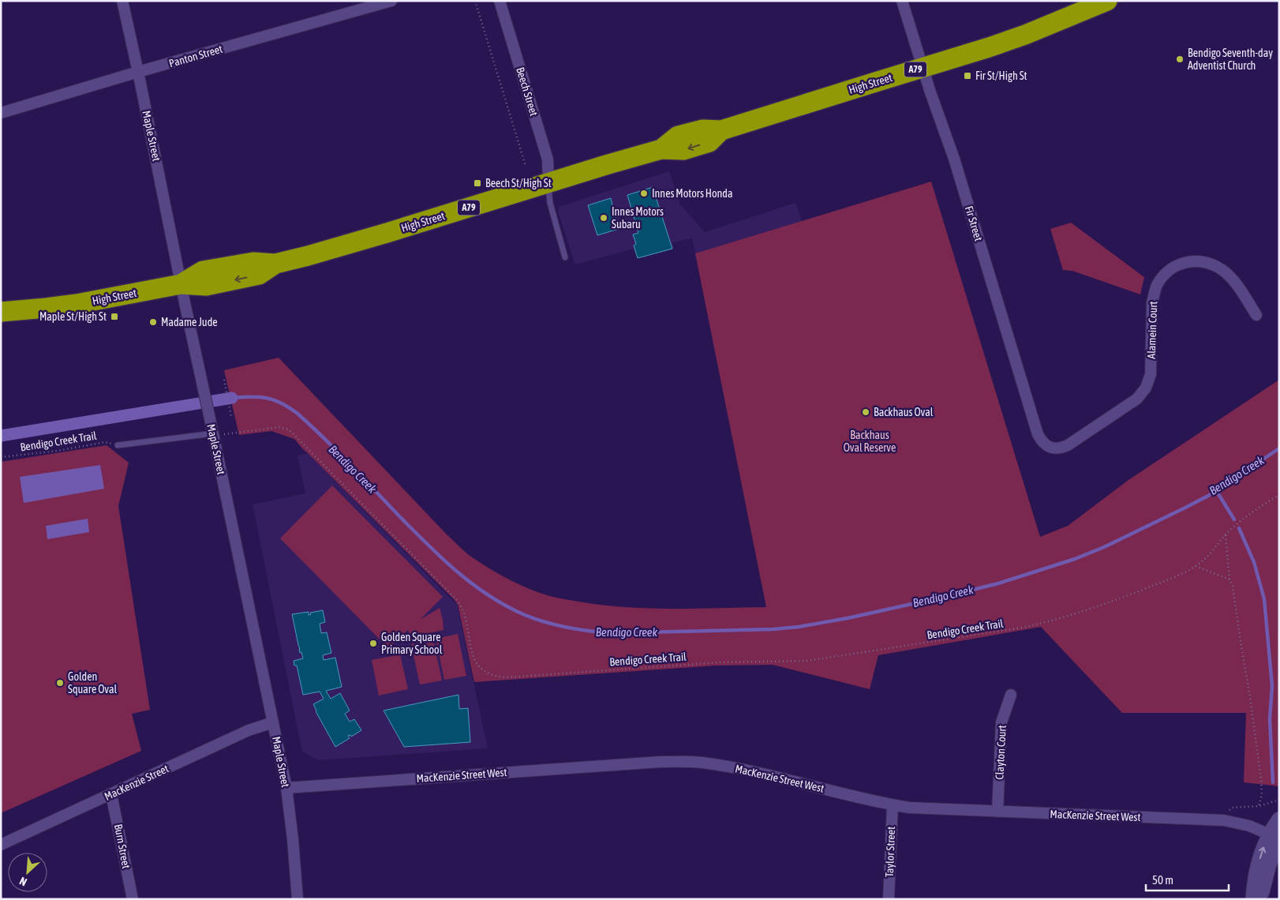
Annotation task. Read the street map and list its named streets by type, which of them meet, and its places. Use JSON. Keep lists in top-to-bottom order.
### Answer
{
  "streets": {
    "highway": ["A79", "High Street"],
    "street": [
      "Panton Street",
      "Beech Street",
      "Maple Street",
      "Fir Street",
      "Alamein Court",
      "Clayton Court",
      "MacKenzie Street West",
      "MacKenzie Street",
      "Burn Street",
      "Taylor Street"
    ],
    "path": ["Bendigo Creek Trail"]
  },
  "crossings": [
    ["Panton Street", "Maple Street"],
    ["High Street", "Beech Street"],
    ["High Street", "Maple Street"],
    ["High Street", "Fir Street"],
    ["Maple Street", "Bendigo Creek Trail"],
    ["Maple Street", "MacKenzie Street West"],
    ["Maple Street", "MacKenzie Street"],
    ["Fir Street", "Alamein Court"],
    ["Clayton Court", "MacKenzie Street West"],
    ["MacKenzie Street West", "Taylor Street"],
    ["MacKenzie Street", "Burn Street"]
  ],
  "water": ["Bendigo Creek"],
  "parks": ["Backhaus Oval Reserve"],
  "places": {
    "other": [
      "Bendigo Seventh-day Adventist Church",
      "Innes Motors Honda",
      "Innes Motors Subaru",
      "Madame Jude",
      "Backhaus Oval",
      "Golden Square Primary School",
      "Golden Square Oval"
    ],
    "transit": ["Fir St/High St", "Beech St/High St", "Maple St/High St"]
  },
  "scale_bar": "50 m",
  "north": "bottom left"
}
